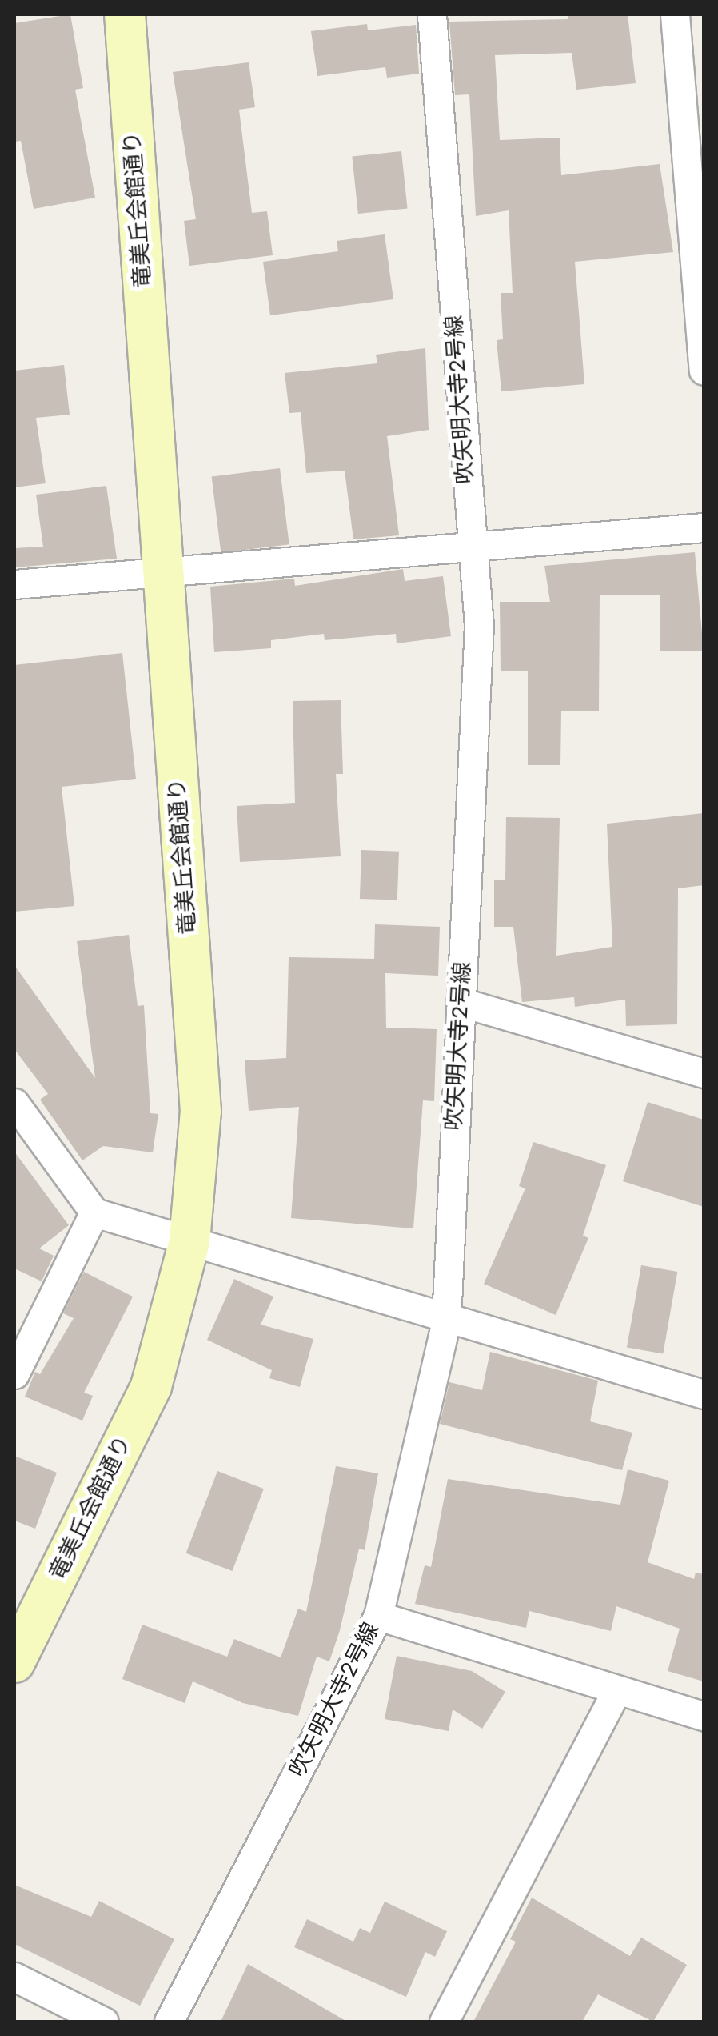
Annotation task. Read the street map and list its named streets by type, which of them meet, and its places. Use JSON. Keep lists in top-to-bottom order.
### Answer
{
  "streets": {
    "street": ["竜美丘会館通り", "吹矢明大寺2号線"]
  }
}
